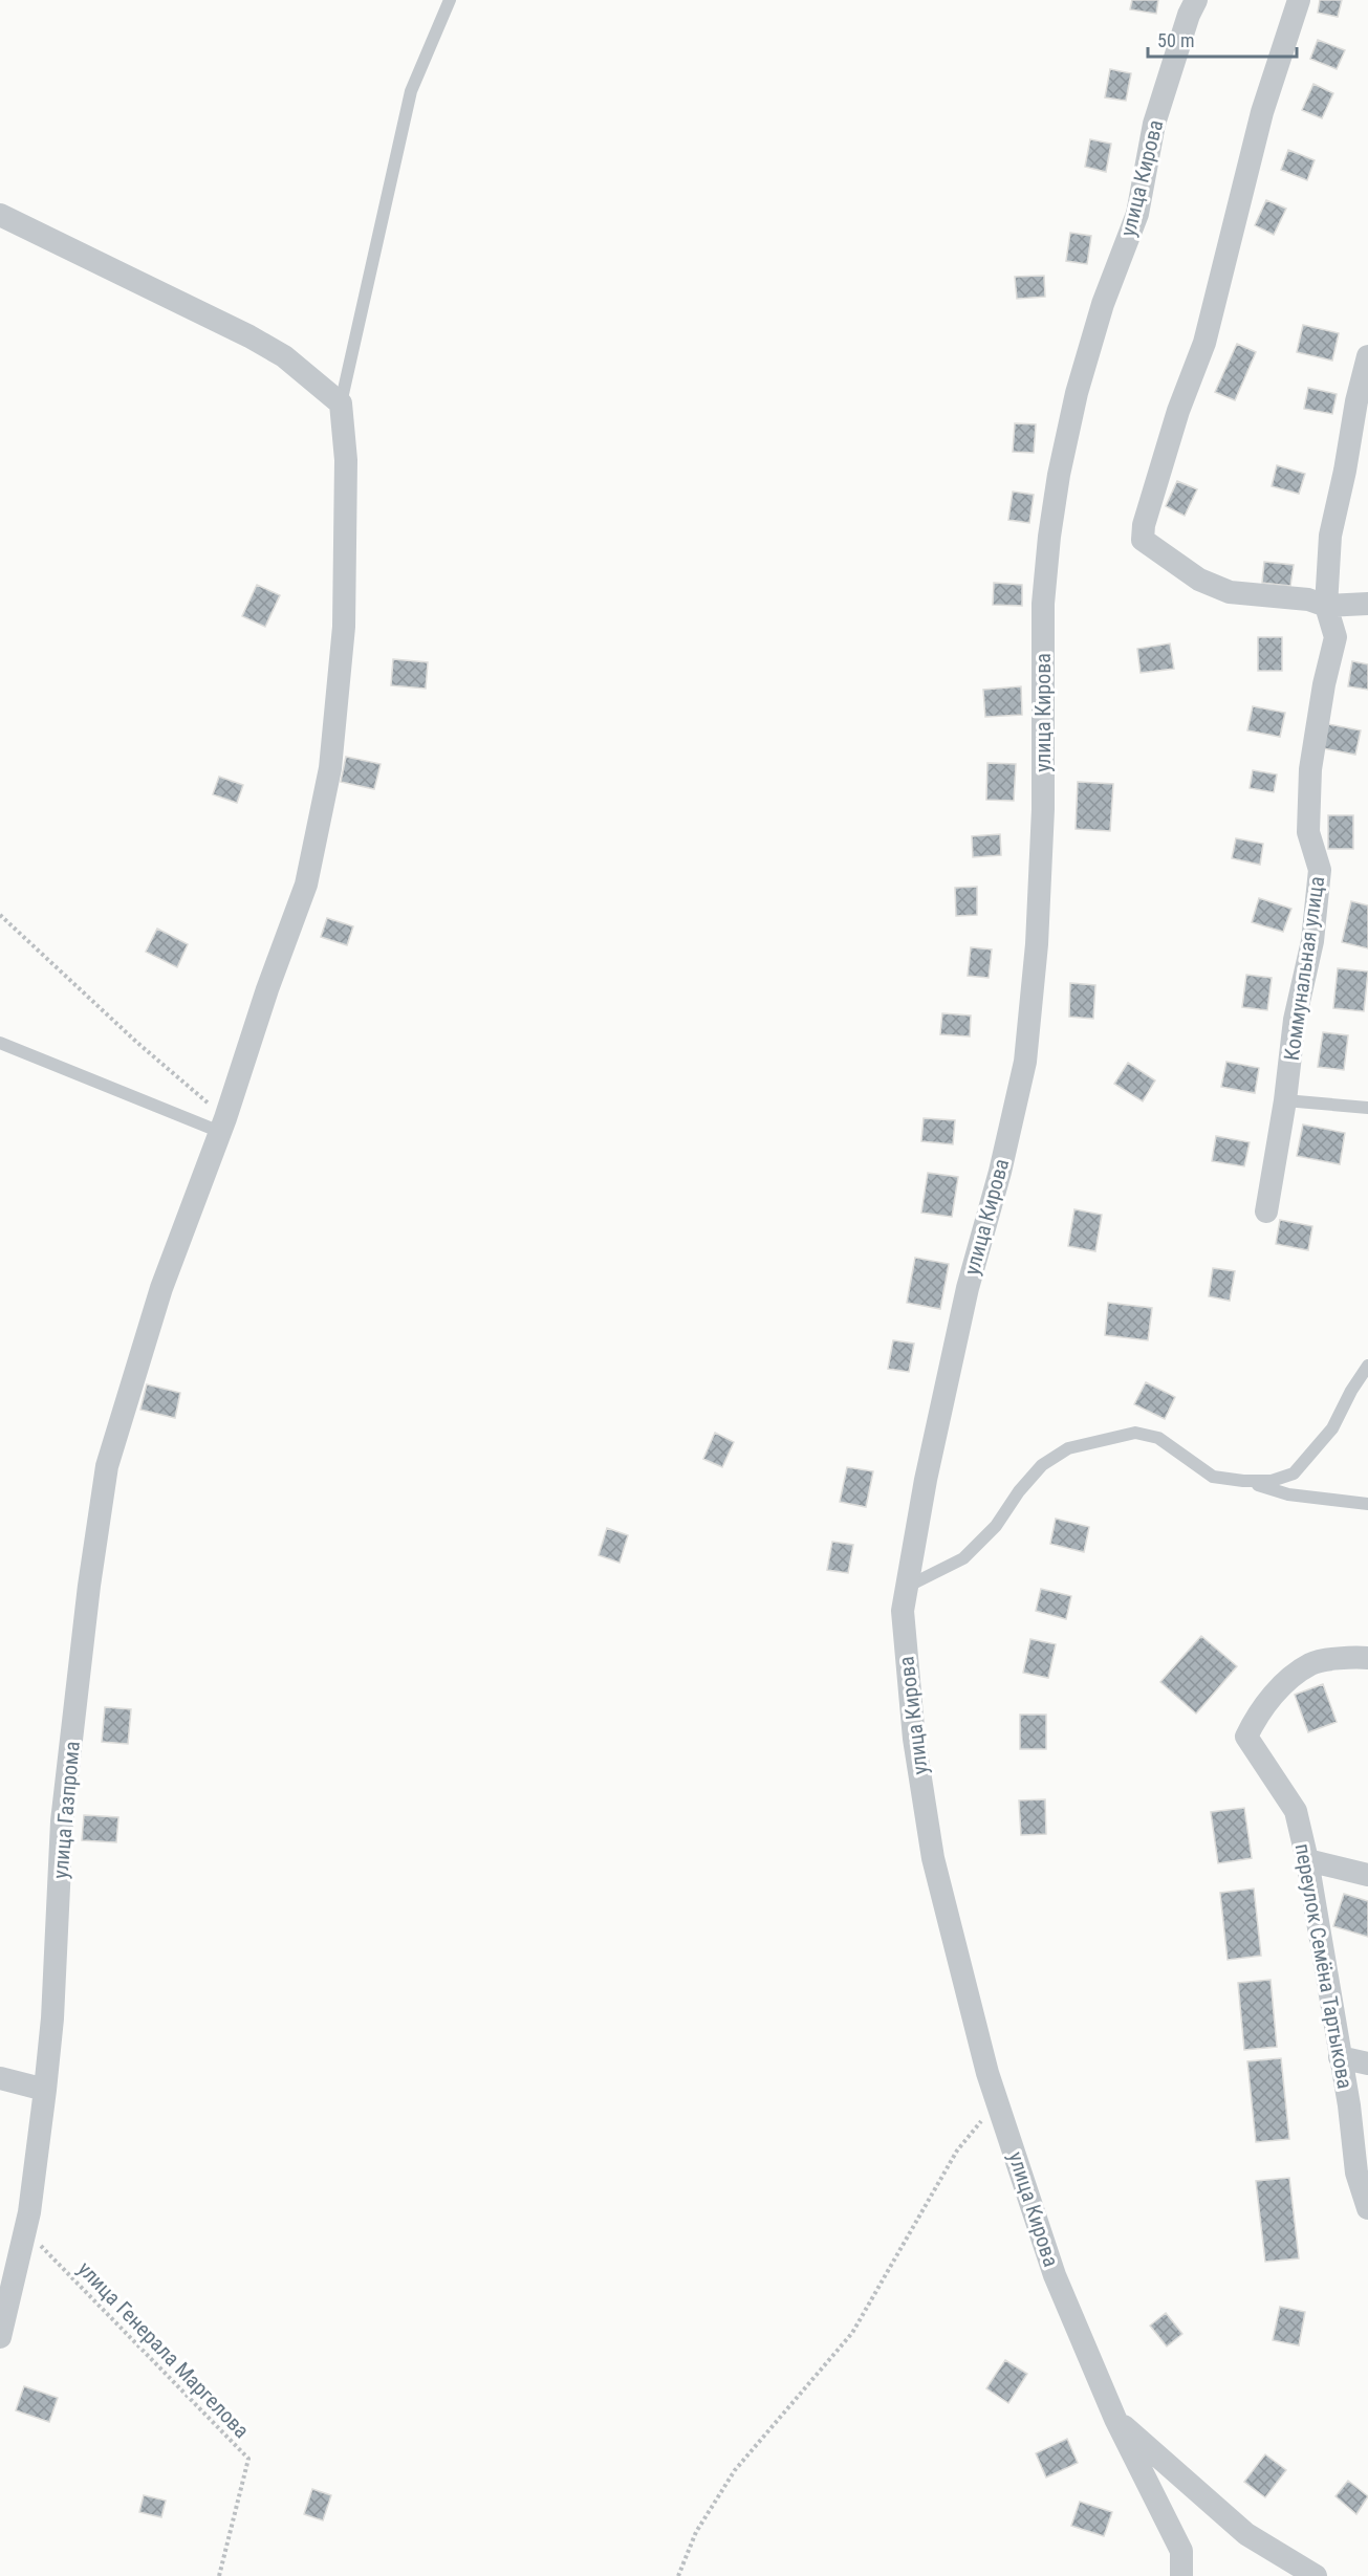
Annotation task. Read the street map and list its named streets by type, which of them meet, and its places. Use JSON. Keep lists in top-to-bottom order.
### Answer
{
  "streets": {
    "street": [
      "улица Кирова",
      "Коммунальная улица",
      "улица Газпрома",
      "переулок Семёна Тартыкова"
    ],
    "path": ["улица Генерала Маргелова"]
  },
  "crossings": [
    ["улица Газпрома", "улица Генерала Маргелова"]
  ],
  "scale_bar": "50 m"
}
